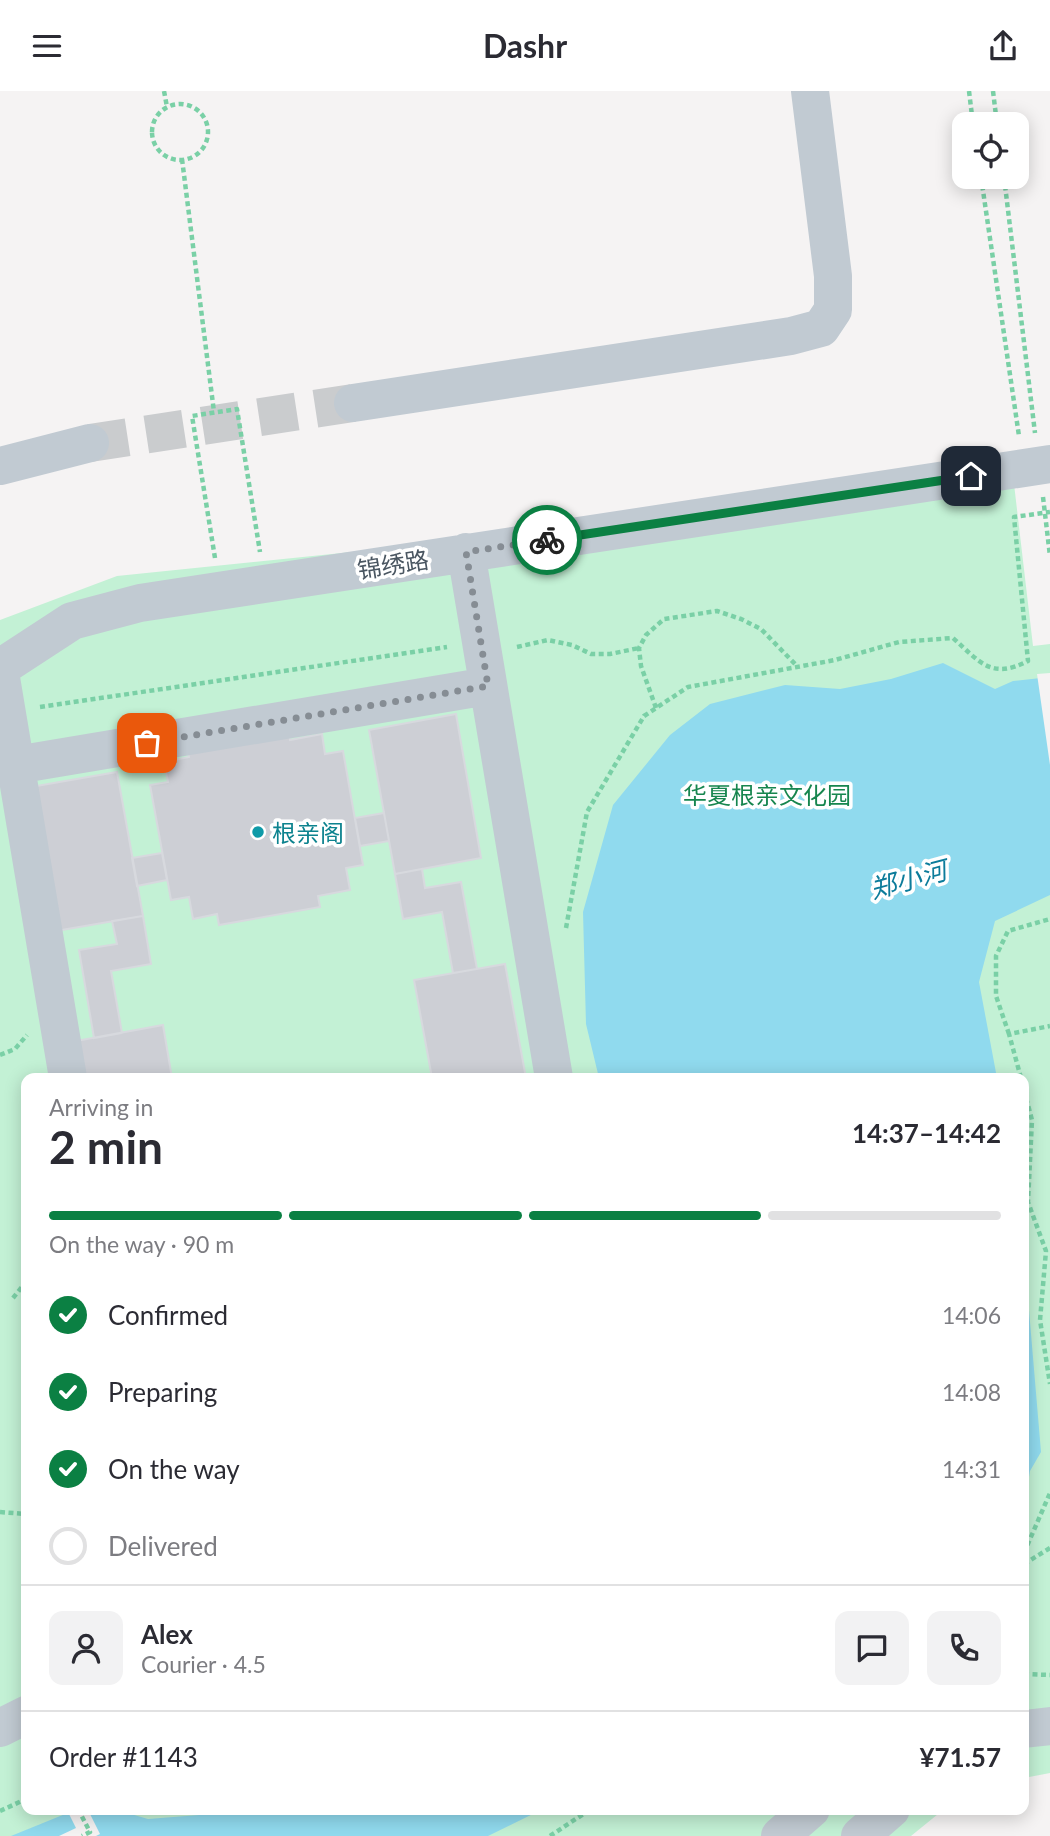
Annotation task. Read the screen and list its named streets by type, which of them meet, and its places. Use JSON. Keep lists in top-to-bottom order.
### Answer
{
  "streets": {
    "street": ["锦绣路"]
  },
  "water": ["郑小河"],
  "parks": ["华夏根亲文化园"],
  "places": ["根亲阁"],
  "page": {
    "header": "Dashr",
    "heading": ["2 min", "Arriving in", "14:37–14:42"],
    "panel": [
      "Alex",
      "Courier · 4.5",
      "Order #1143",
      "¥71.57"
    ],
    "bar": "On the way · 90 m",
    "list": [
      ["Confirmed", "14:06"],
      ["Preparing", "14:08"],
      ["On the way", "14:31"],
      "Delivered"
    ]
  }
}
